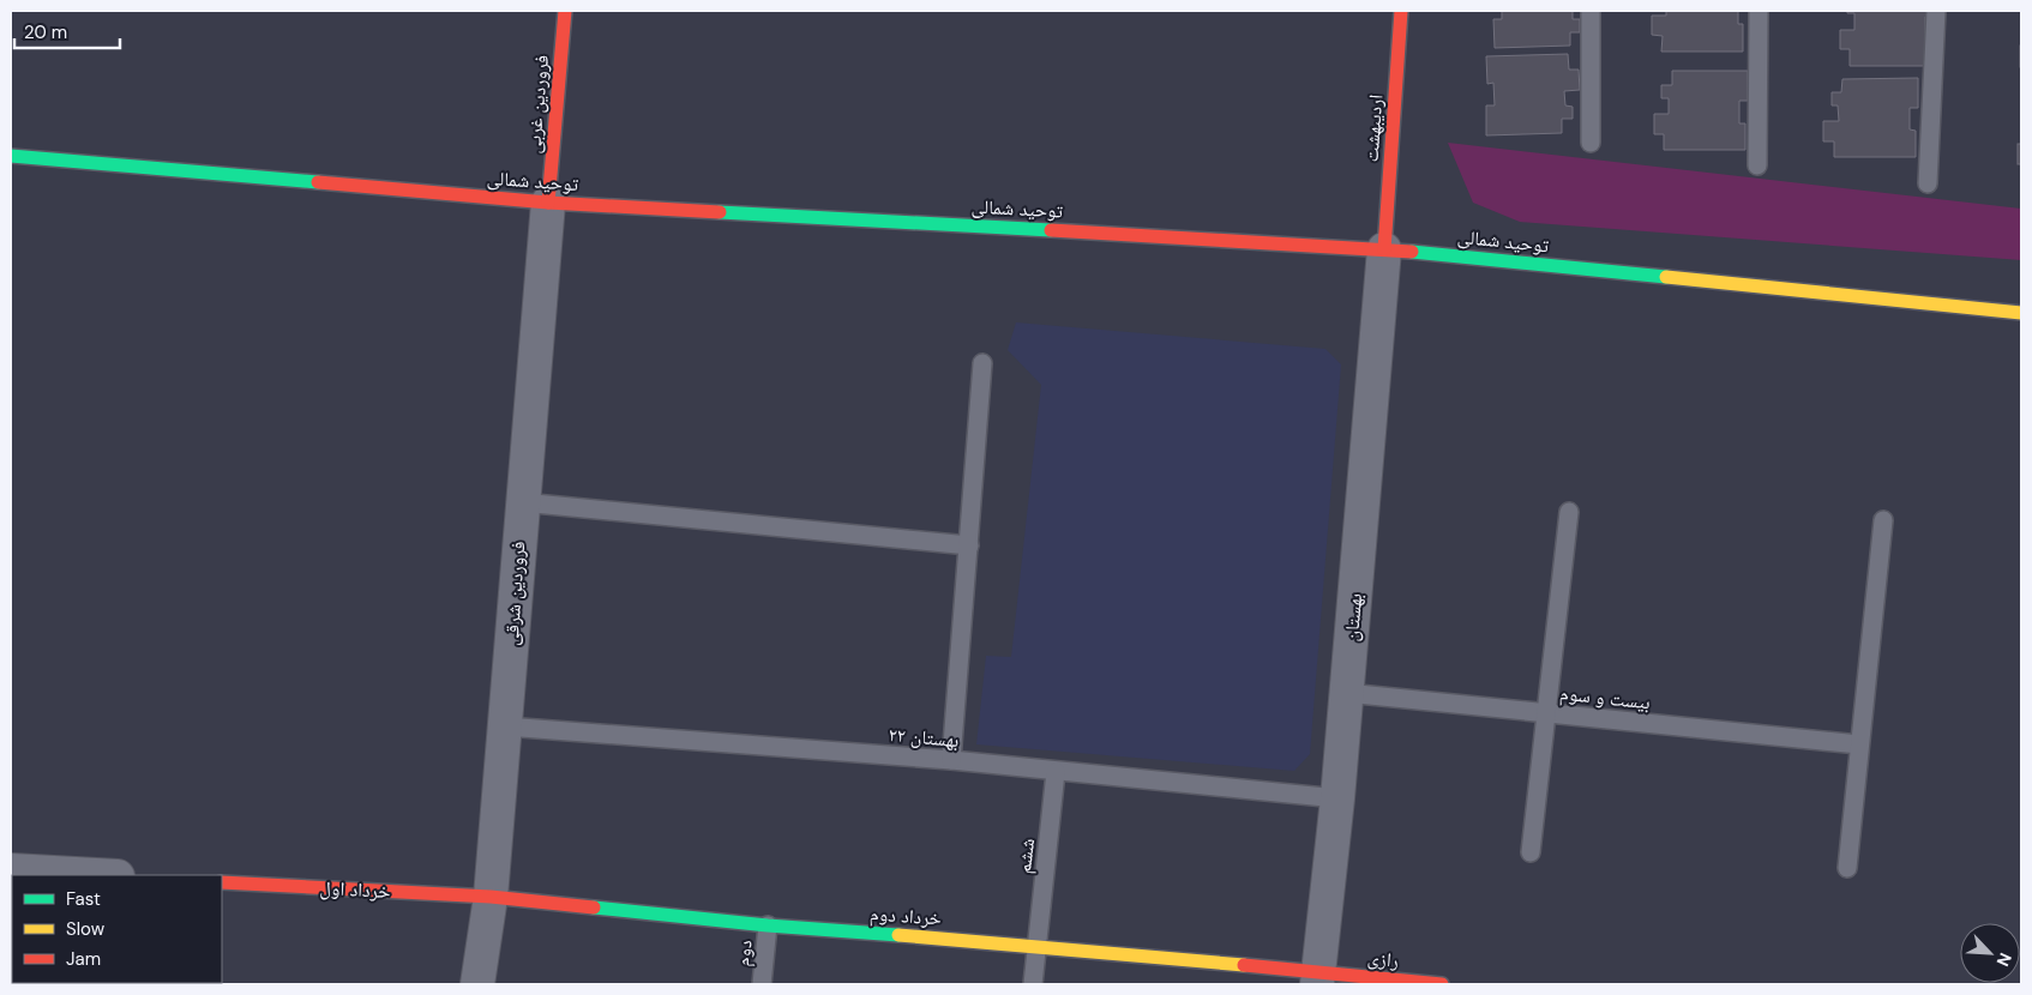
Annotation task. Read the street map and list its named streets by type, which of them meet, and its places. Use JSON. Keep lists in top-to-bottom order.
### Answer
{
  "streets": {
    "street": [
      "فروردین غربی",
      "اردیبهشت",
      "توحید شمالی",
      "فروردین شرقی",
      "بهستان",
      "خرداد اول",
      "خرداد دوم",
      "رازی"
    ],
    "lane": [
      "بیست و سوم",
      "بهستان ۲۲",
      "ششم",
      "دوم"
    ]
  },
  "crossings": [
    ["فروردین غربی", "توحید شمالی"],
    ["فروردین غربی", "فروردین شرقی"],
    ["اردیبهشت", "توحید شمالی"],
    ["اردیبهشت", "بهستان"],
    ["توحید شمالی", "فروردین شرقی"],
    ["توحید شمالی", "بهستان"],
    ["فروردین شرقی", "بهستان ۲۲"],
    ["فروردین شرقی", "خرداد اول"],
    ["فروردین شرقی", "خرداد دوم"],
    ["بهستان", "بیست و سوم"],
    ["بهستان", "بهستان ۲۲"],
    ["بهستان", "خرداد دوم"],
    ["بهستان", "رازی"],
    ["بهستان ۲۲", "ششم"],
    ["ششم", "خرداد دوم"],
    ["خرداد اول", "خرداد دوم"],
    ["خرداد دوم", "دوم"],
    ["خرداد دوم", "رازی"]
  ],
  "legend": ["Fast", "Slow", "Jam"],
  "scale_bar": "20 m",
  "north": "bottom right"
}
